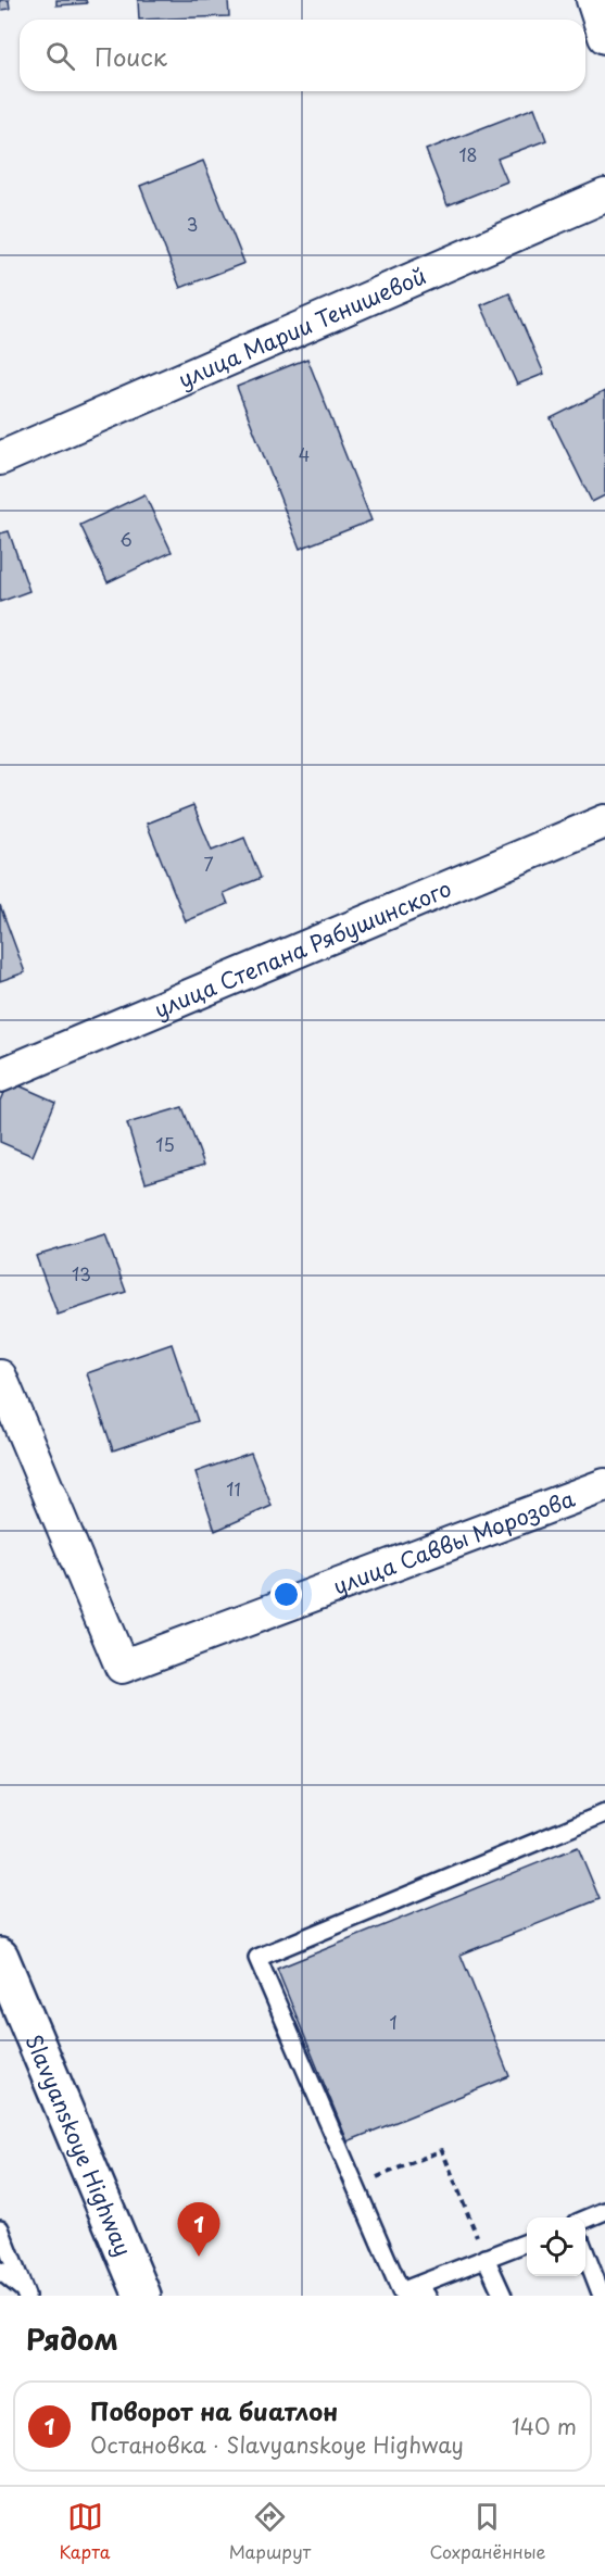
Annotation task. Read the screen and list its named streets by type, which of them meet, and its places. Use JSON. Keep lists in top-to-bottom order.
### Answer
{
  "streets": {
    "main road": ["Slavyanskoye Highway"],
    "street": ["улица Марии Тенишевой", "улица Степана Рябушинского", "улица Саввы Морозова"]
  },
  "house_numbers": [
    "18",
    "3",
    "4",
    "6",
    "7",
    "15",
    "13",
    "11",
    "1"
  ],
  "page": {
    "search": "Поиск",
    "pins": "1",
    "heading": "Рядом",
    "list": [
      {
        "mark": "1",
        "name": "Поворот на биатлон",
        "note": "Остановка · Slavyanskoye Highway",
        "value": "140 m"
      }
    ],
    "nav": ["Карта", "Маршрут", "Сохранённые"]
  }
}
